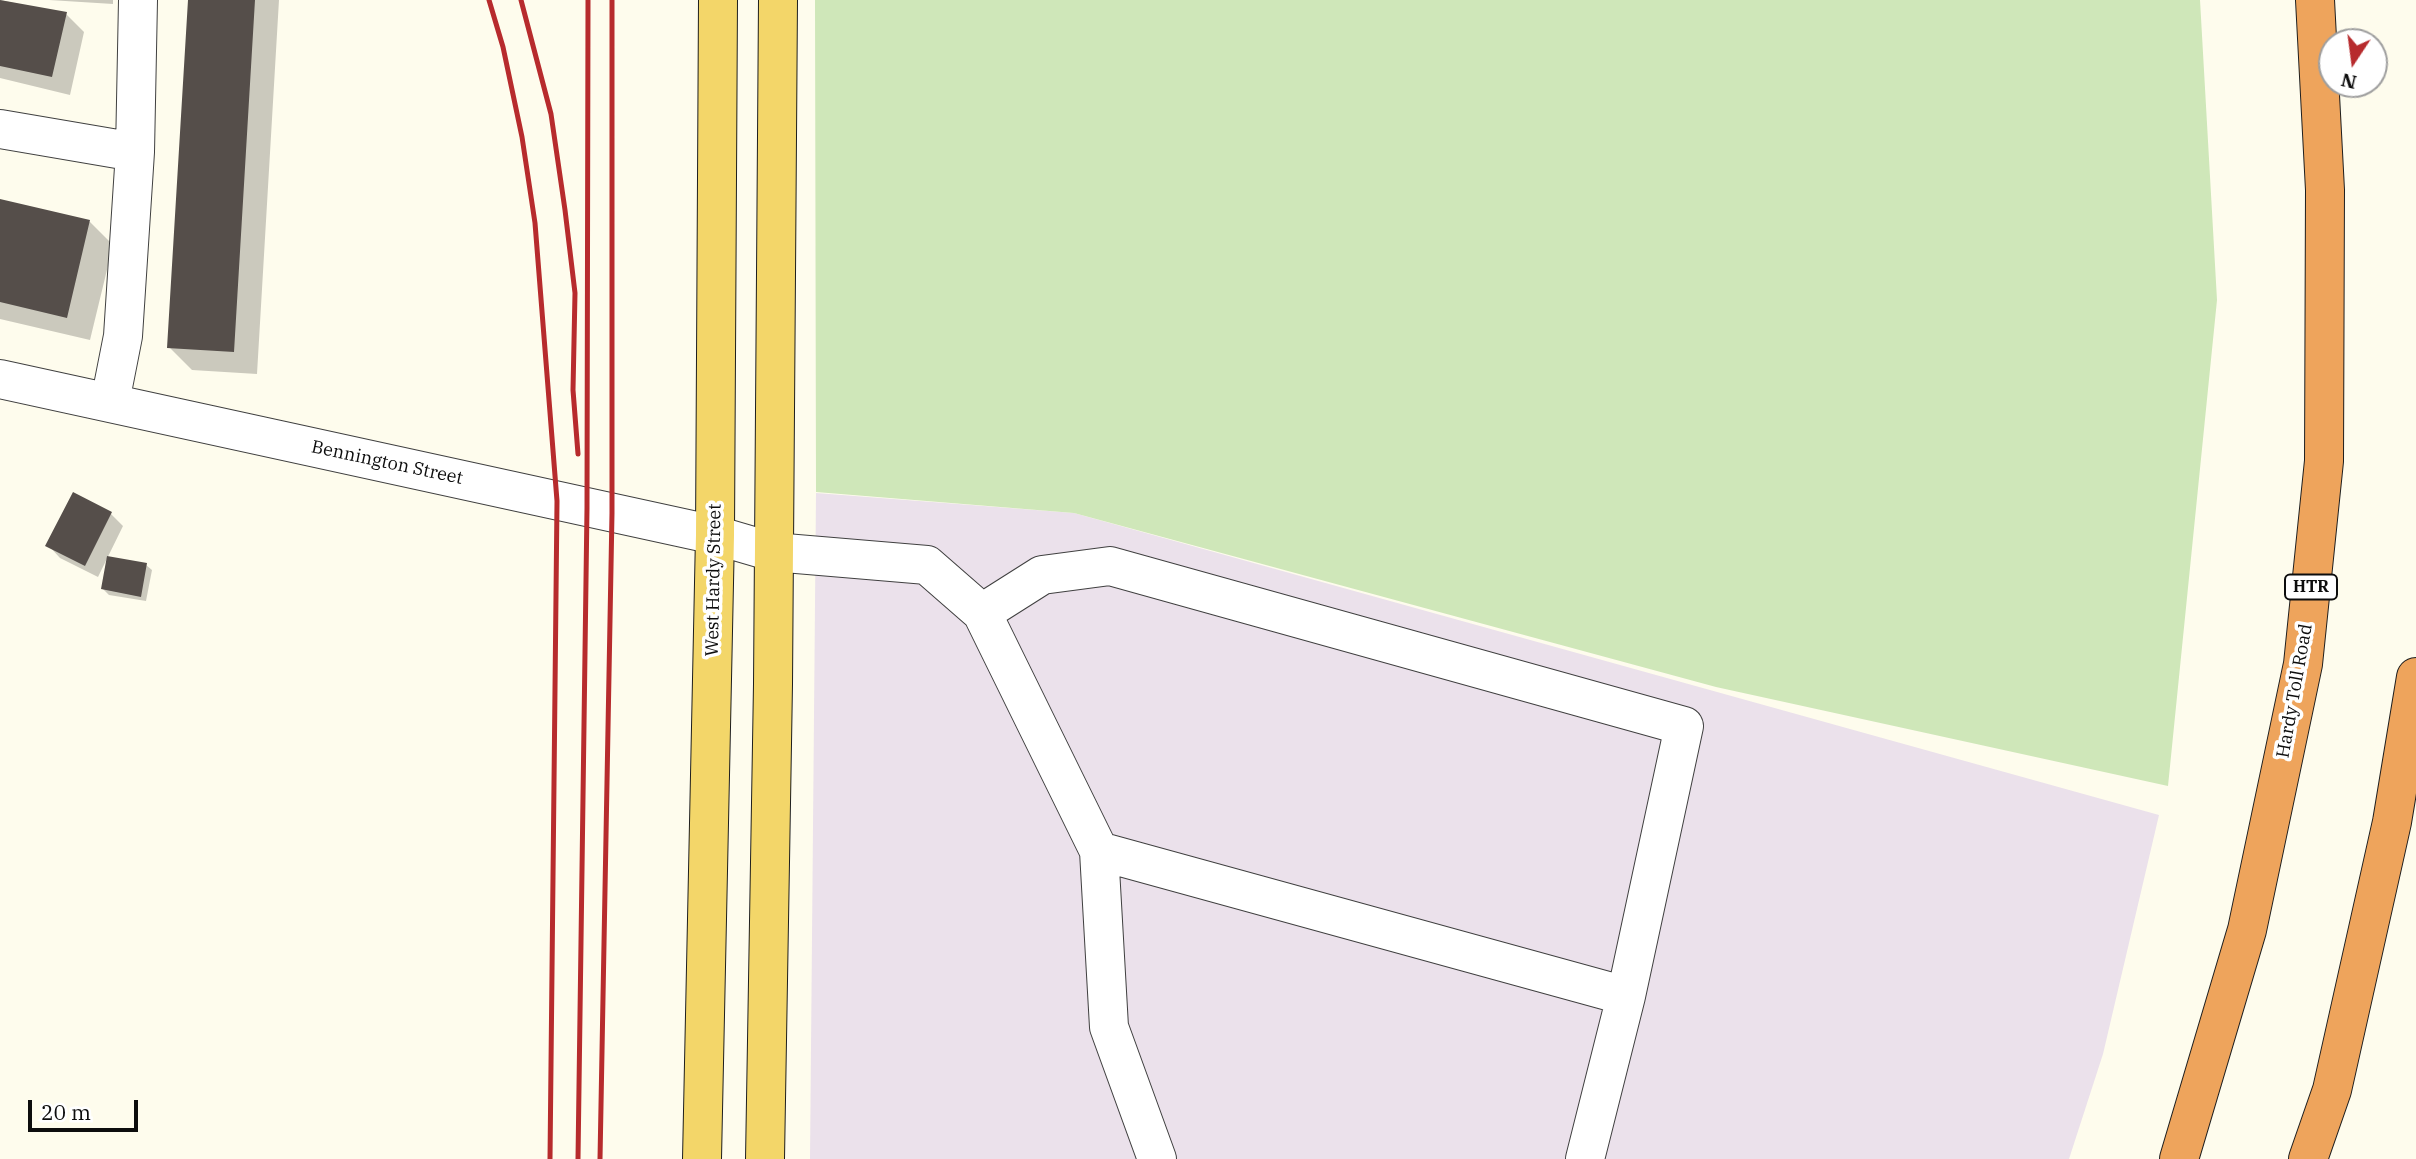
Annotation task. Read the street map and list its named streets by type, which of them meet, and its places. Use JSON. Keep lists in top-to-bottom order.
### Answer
{
  "streets": {
    "highway": ["HTR", "Hardy Toll Road"],
    "main road": ["West Hardy Street"],
    "street": ["Bennington Street"]
  },
  "crossings": [
    ["Bennington Street", "West Hardy Street"]
  ],
  "scale_bar": "20 m",
  "north": "bottom"
}
